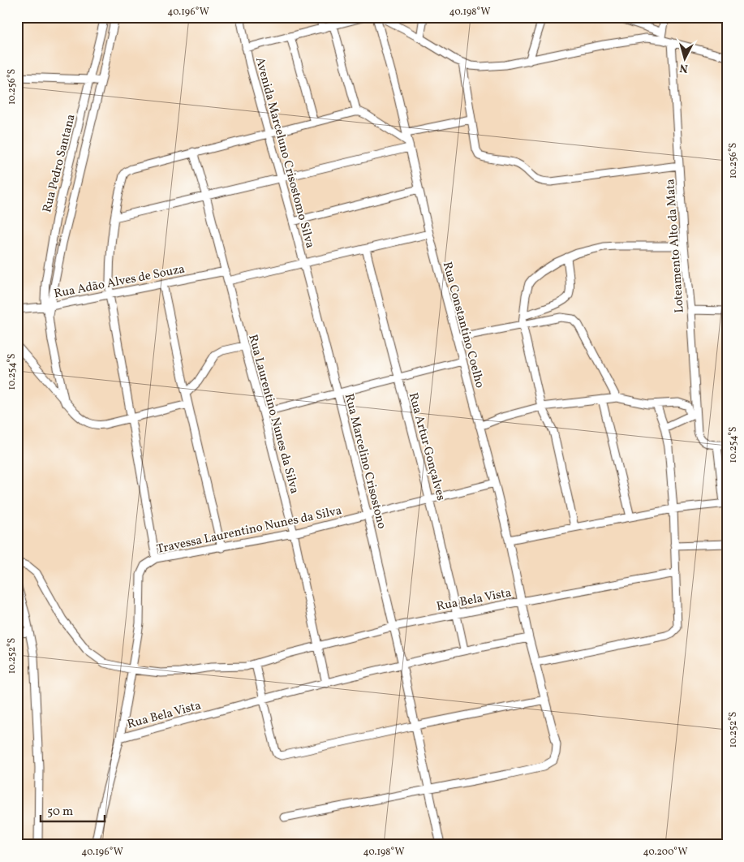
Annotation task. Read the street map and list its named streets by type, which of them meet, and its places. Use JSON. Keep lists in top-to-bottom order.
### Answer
{
  "streets": {
    "street": [
      "Avenida Marceluno Crisostomo Silva",
      "Rua Pedro Santana",
      "Loteamento Alto da Mata",
      "Rua Adão Alves de Souza",
      "Rua Constantino Coelho",
      "Rua Laurentino Nunes da Silva",
      "Rua Artur Gonçalves",
      "Rua Marcelino Crisostono",
      "Travessa Laurentino Nunes da Silva",
      "Rua Bela Vista"
    ]
  },
  "crossings": [
    ["Avenida Marceluno Crisostomo Silva", "Rua Marcelino Crisostono"],
    ["Rua Pedro Santana", "Rua Adão Alves de Souza"],
    ["Rua Adão Alves de Souza", "Rua Laurentino Nunes da Silva"],
    ["Rua Constantino Coelho", "Travessa Laurentino Nunes da Silva"],
    ["Rua Constantino Coelho", "Rua Bela Vista"],
    ["Rua Laurentino Nunes da Silva", "Travessa Laurentino Nunes da Silva"],
    ["Rua Laurentino Nunes da Silva", "Rua Bela Vista"],
    ["Rua Artur Gonçalves", "Travessa Laurentino Nunes da Silva"],
    ["Rua Artur Gonçalves", "Rua Bela Vista"],
    ["Rua Marcelino Crisostono", "Travessa Laurentino Nunes da Silva"],
    ["Rua Marcelino Crisostono", "Rua Bela Vista"],
    ["Travessa Laurentino Nunes da Silva", "Rua Bela Vista"]
  ],
  "scale_bar": "50 m",
  "north": "bottom",
  "coordinates": [
    "40.196°W",
    "40.198°W",
    "10.256°S",
    "10.254°S",
    "10.252°S",
    "40.200°W"
  ]
}
